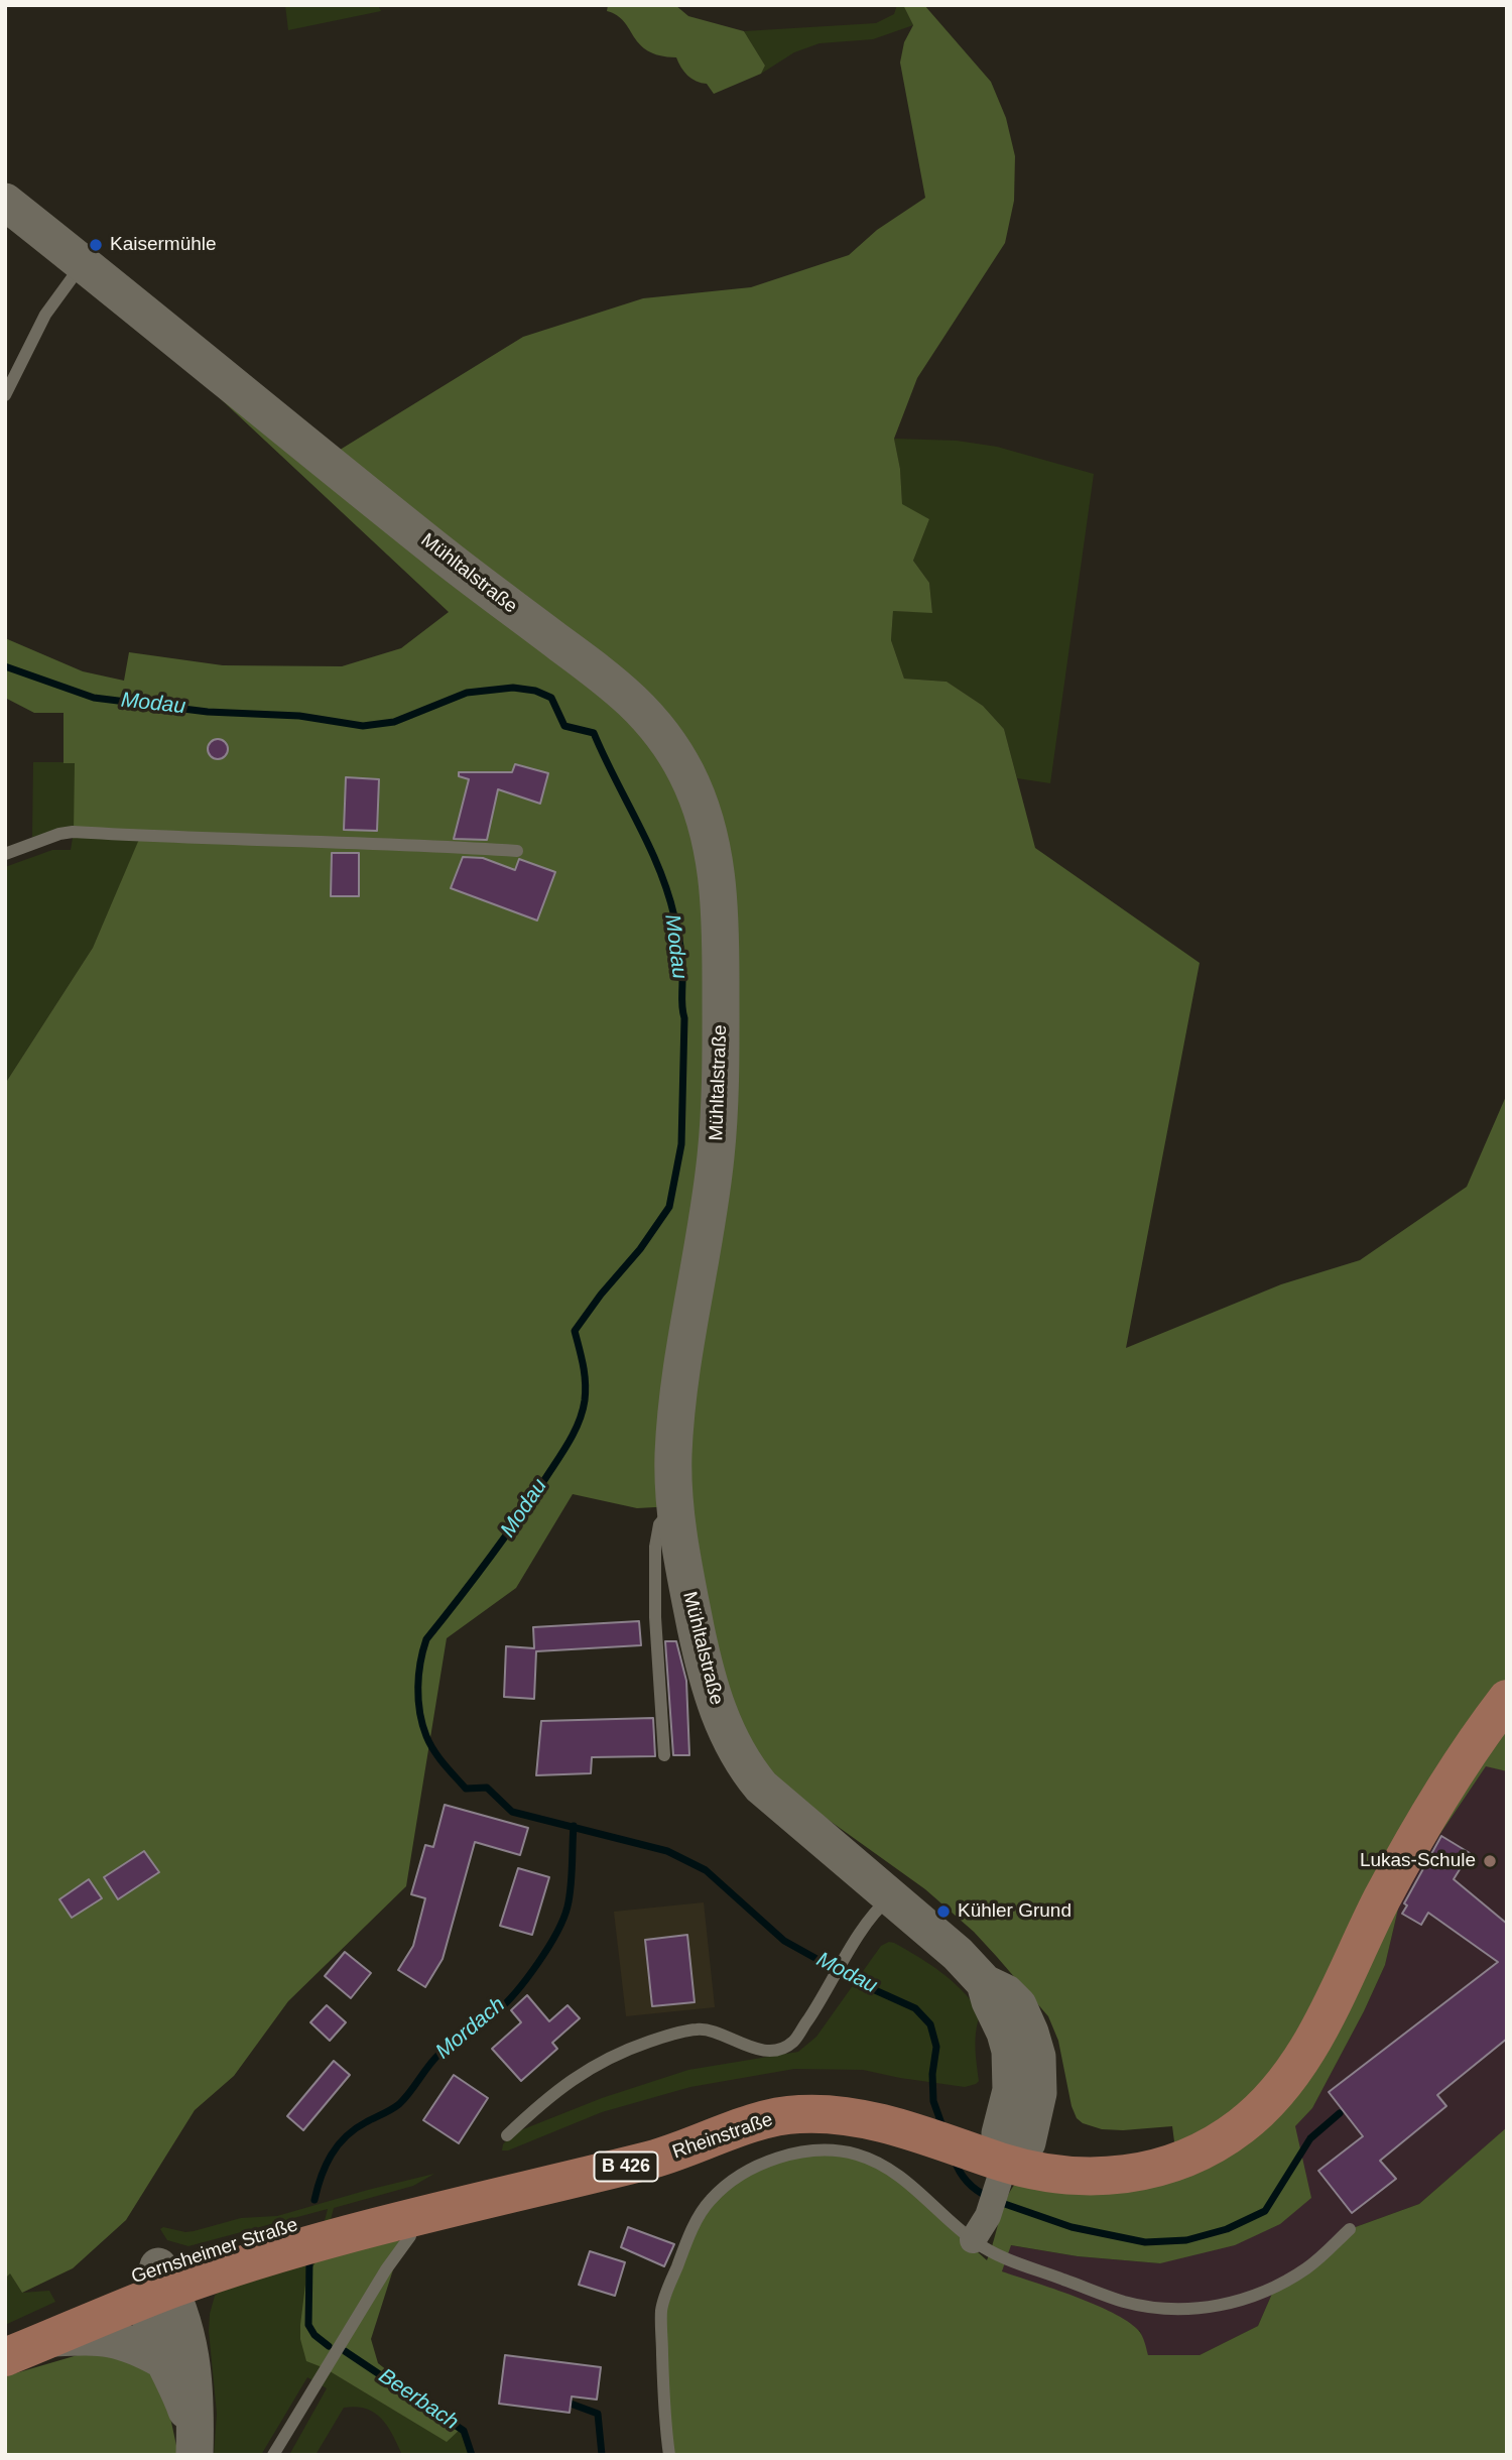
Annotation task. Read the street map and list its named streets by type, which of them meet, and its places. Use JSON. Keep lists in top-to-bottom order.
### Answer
{
  "streets": {
    "main road": ["Rheinstraße", "B 426", "Gernsheimer Straße"],
    "street": ["Mühltalstraße"]
  },
  "crossings": [
    ["Mühltalstraße", "Rheinstraße"],
    ["Mühltalstraße", "B 426"],
    ["Rheinstraße", "B 426"],
    ["Rheinstraße", "Gernsheimer Straße"],
    ["B 426", "Gernsheimer Straße"]
  ],
  "water": ["Modau", "Mordach", "Beerbach"],
  "places": ["Kaisermühle", "Lukas-Schule", "Kühler Grund"]
}
